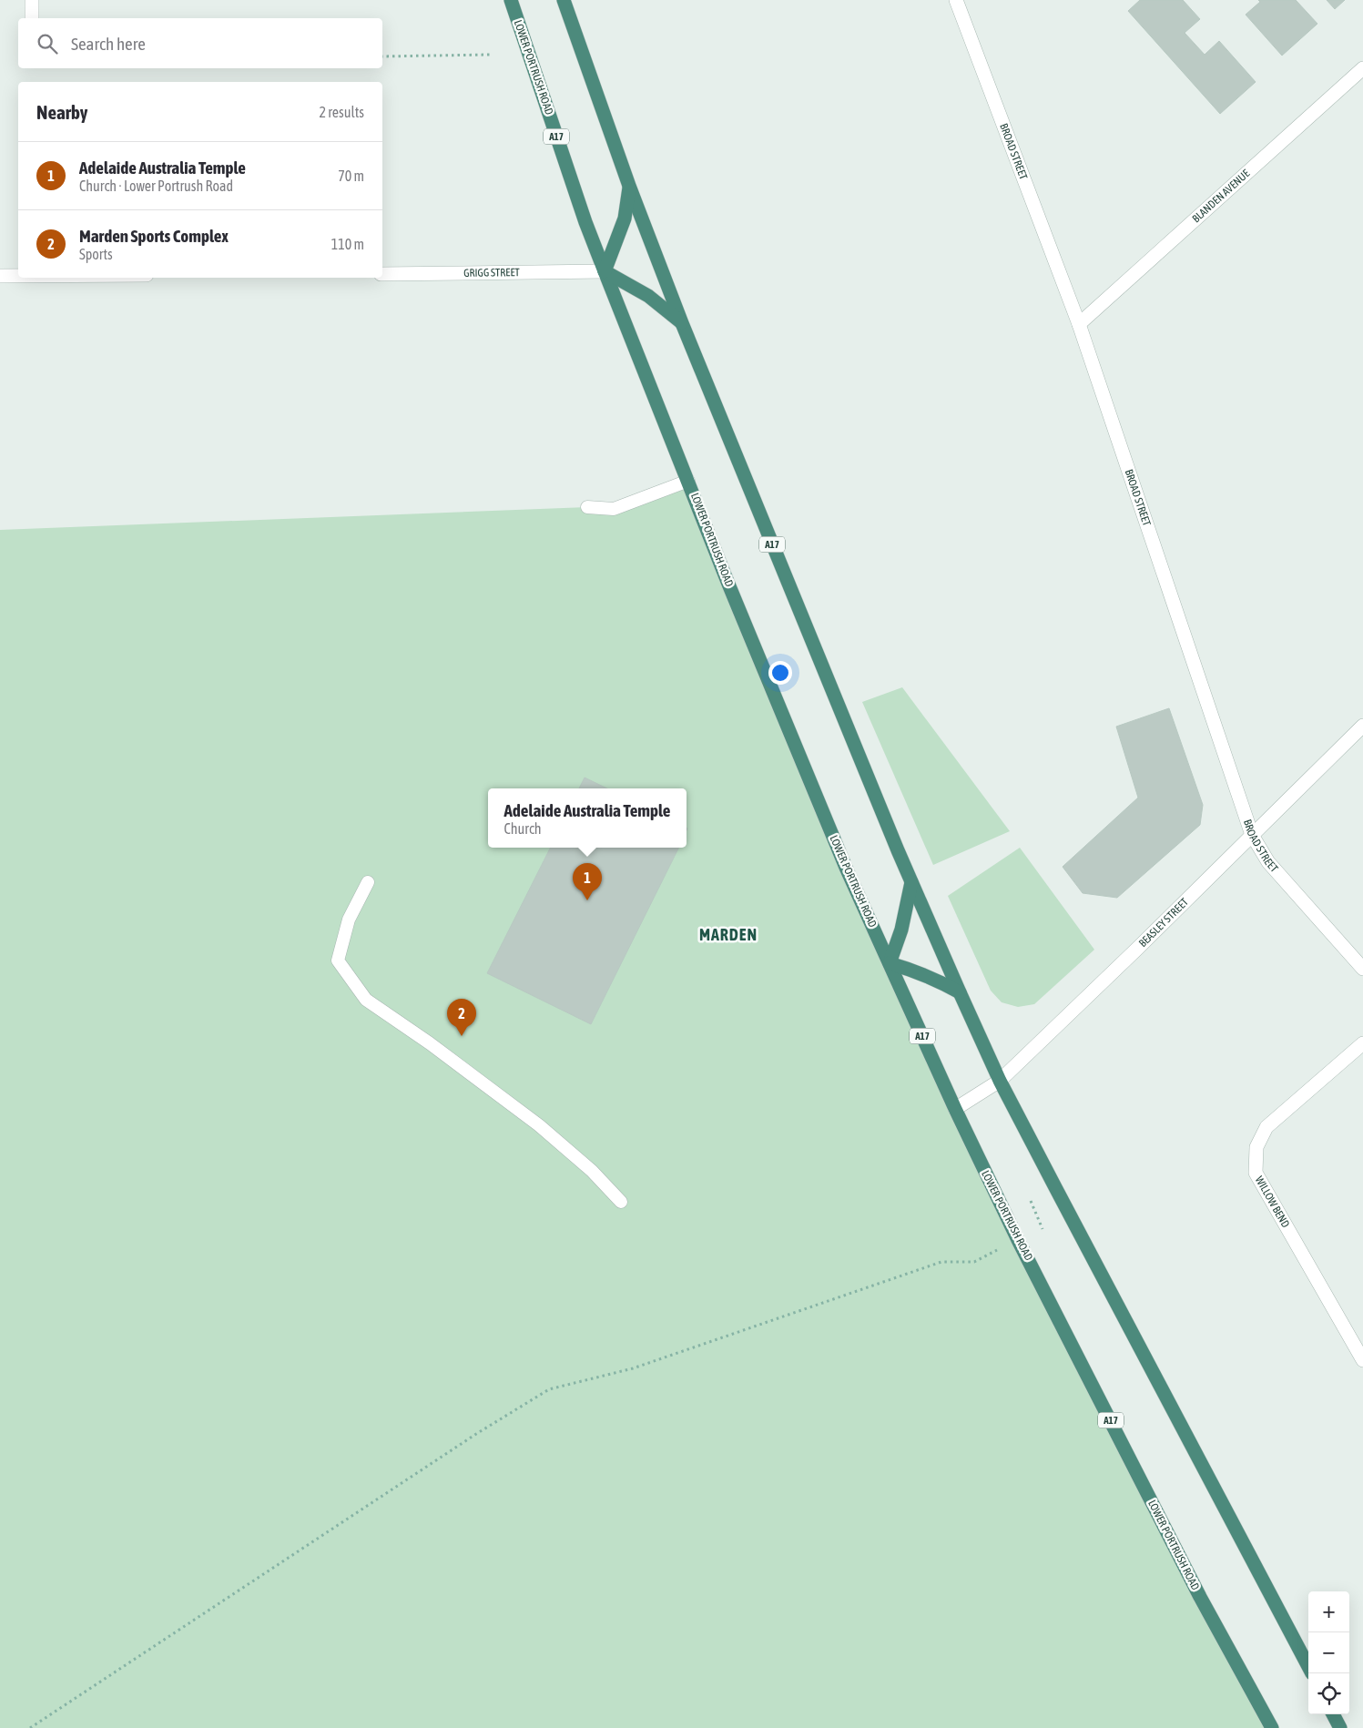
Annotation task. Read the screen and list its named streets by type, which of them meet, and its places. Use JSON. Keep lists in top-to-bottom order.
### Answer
{
  "streets": {
    "highway": ["LOWER PORTRUSH ROAD", "A17"],
    "street": [
      "BROAD STREET",
      "BLANDEN AVENUE",
      "GRIGG STREET",
      "BEASLEY STREET",
      "WILLOW BEND"
    ]
  },
  "crossings": [
    ["LOWER PORTRUSH ROAD", "GRIGG STREET"],
    ["LOWER PORTRUSH ROAD", "BEASLEY STREET"],
    ["A17", "BEASLEY STREET"],
    ["BROAD STREET", "BLANDEN AVENUE"],
    ["BROAD STREET", "BEASLEY STREET"]
  ],
  "districts": ["MARDEN"],
  "page": {
    "search": "Search here",
    "heading": ["Nearby", "2 results"],
    "list": [
      {
        "mark": "1",
        "name": "Adelaide Australia Temple",
        "note": "Church · Lower Portrush Road",
        "value": "70 m"
      },
      {
        "mark": "2",
        "name": "Marden Sports Complex",
        "note": "Sports",
        "value": "110 m"
      }
    ],
    "popup": ["Adelaide Australia Temple", "Church"],
    "pins": ["1", "2"],
    "map_buttons": ["+", "−"]
  }
}
